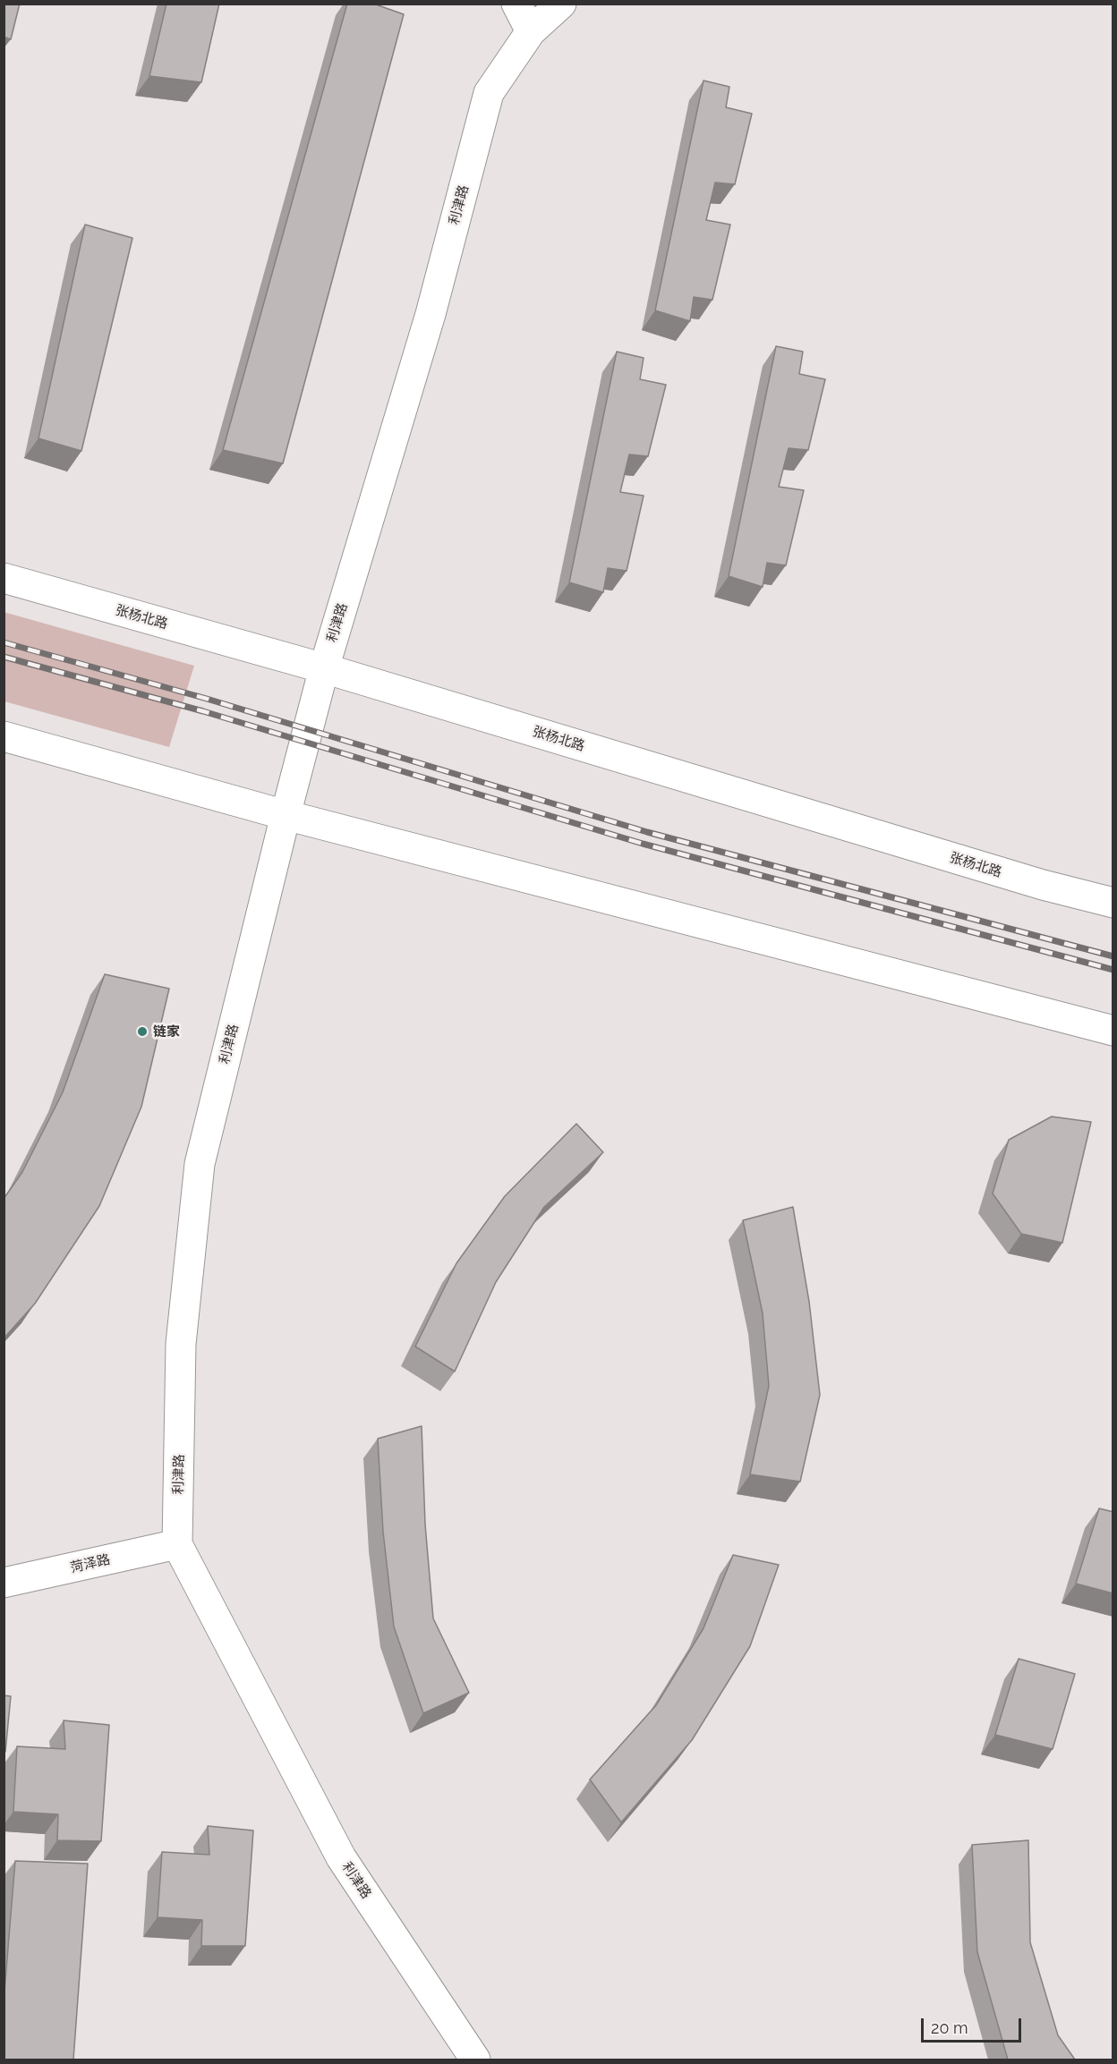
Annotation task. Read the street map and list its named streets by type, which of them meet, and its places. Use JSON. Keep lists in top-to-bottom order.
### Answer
{
  "streets": {
    "street": ["利津路", "张杨北路", "菏泽路"]
  },
  "crossings": [
    ["利津路", "张杨北路"],
    ["利津路", "菏泽路"]
  ],
  "places": ["链家"],
  "scale_bar": "20 m"
}
